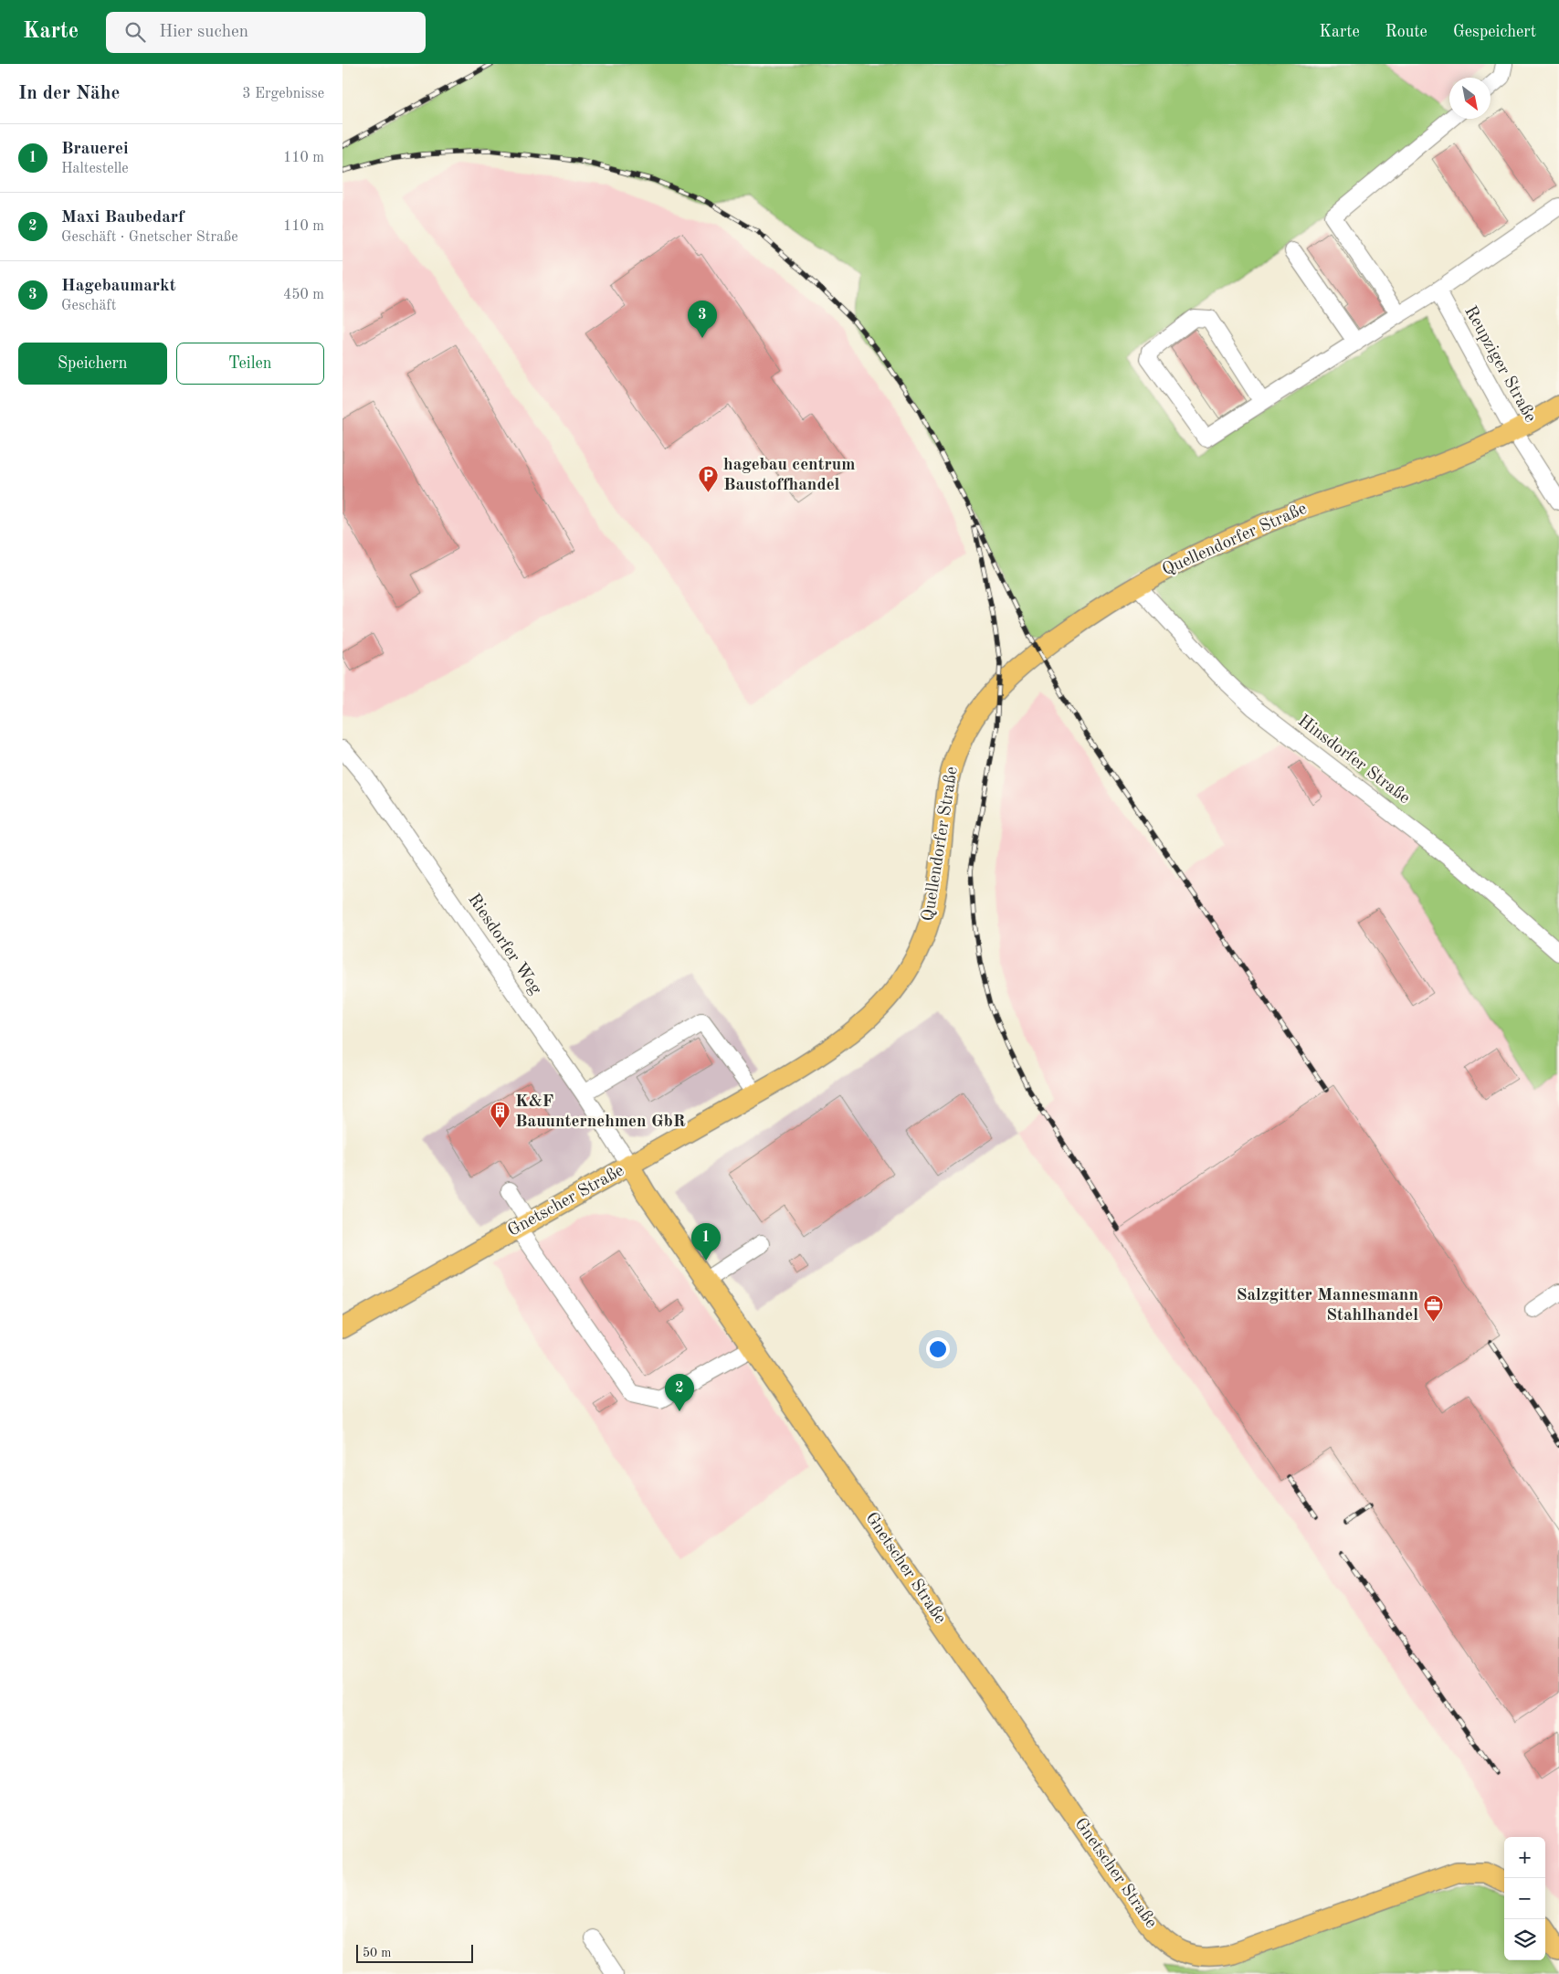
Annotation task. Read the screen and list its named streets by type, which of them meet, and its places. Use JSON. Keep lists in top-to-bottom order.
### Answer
{
  "streets": {
    "main road": ["Quellendorfer Straße", "Gnetscher Straße"],
    "street": ["Reupziger Straße", "Hinsdorfer Straße", "Riesdorfer Weg"]
  },
  "crossings": [
    ["Reupziger Straße", "Quellendorfer Straße"],
    ["Quellendorfer Straße", "Hinsdorfer Straße"],
    ["Quellendorfer Straße", "Riesdorfer Weg"],
    ["Quellendorfer Straße", "Gnetscher Straße"],
    ["Riesdorfer Weg", "Gnetscher Straße"]
  ],
  "places": {
    "parking": ["hagebau centrum Baustoffhandel"],
    "building": ["K&F Bauunternehmen GbR"],
    "office": ["Salzgitter Mannesmann Stahlhandel"]
  },
  "scale_bar": "50 m",
  "north": "bottom right",
  "page": {
    "header": "Karte",
    "search": "Hier suchen",
    "nav": ["Karte", "Route", "Gespeichert"],
    "heading": ["In der Nähe", "3 Ergebnisse"],
    "list": [
      {
        "mark": "1",
        "name": "Brauerei",
        "note": "Haltestelle",
        "value": "110 m"
      },
      {
        "mark": "2",
        "name": "Maxi Baubedarf",
        "note": "Geschäft · Gnetscher Straße",
        "value": "110 m"
      },
      {
        "mark": "3",
        "name": "Hagebaumarkt",
        "note": "Geschäft",
        "value": "450 m"
      }
    ],
    "pins": ["3", "1", "2"],
    "buttons": ["Speichern", "Teilen"],
    "map_buttons": ["+", "−"],
    "scale": "50 m"
  }
}
